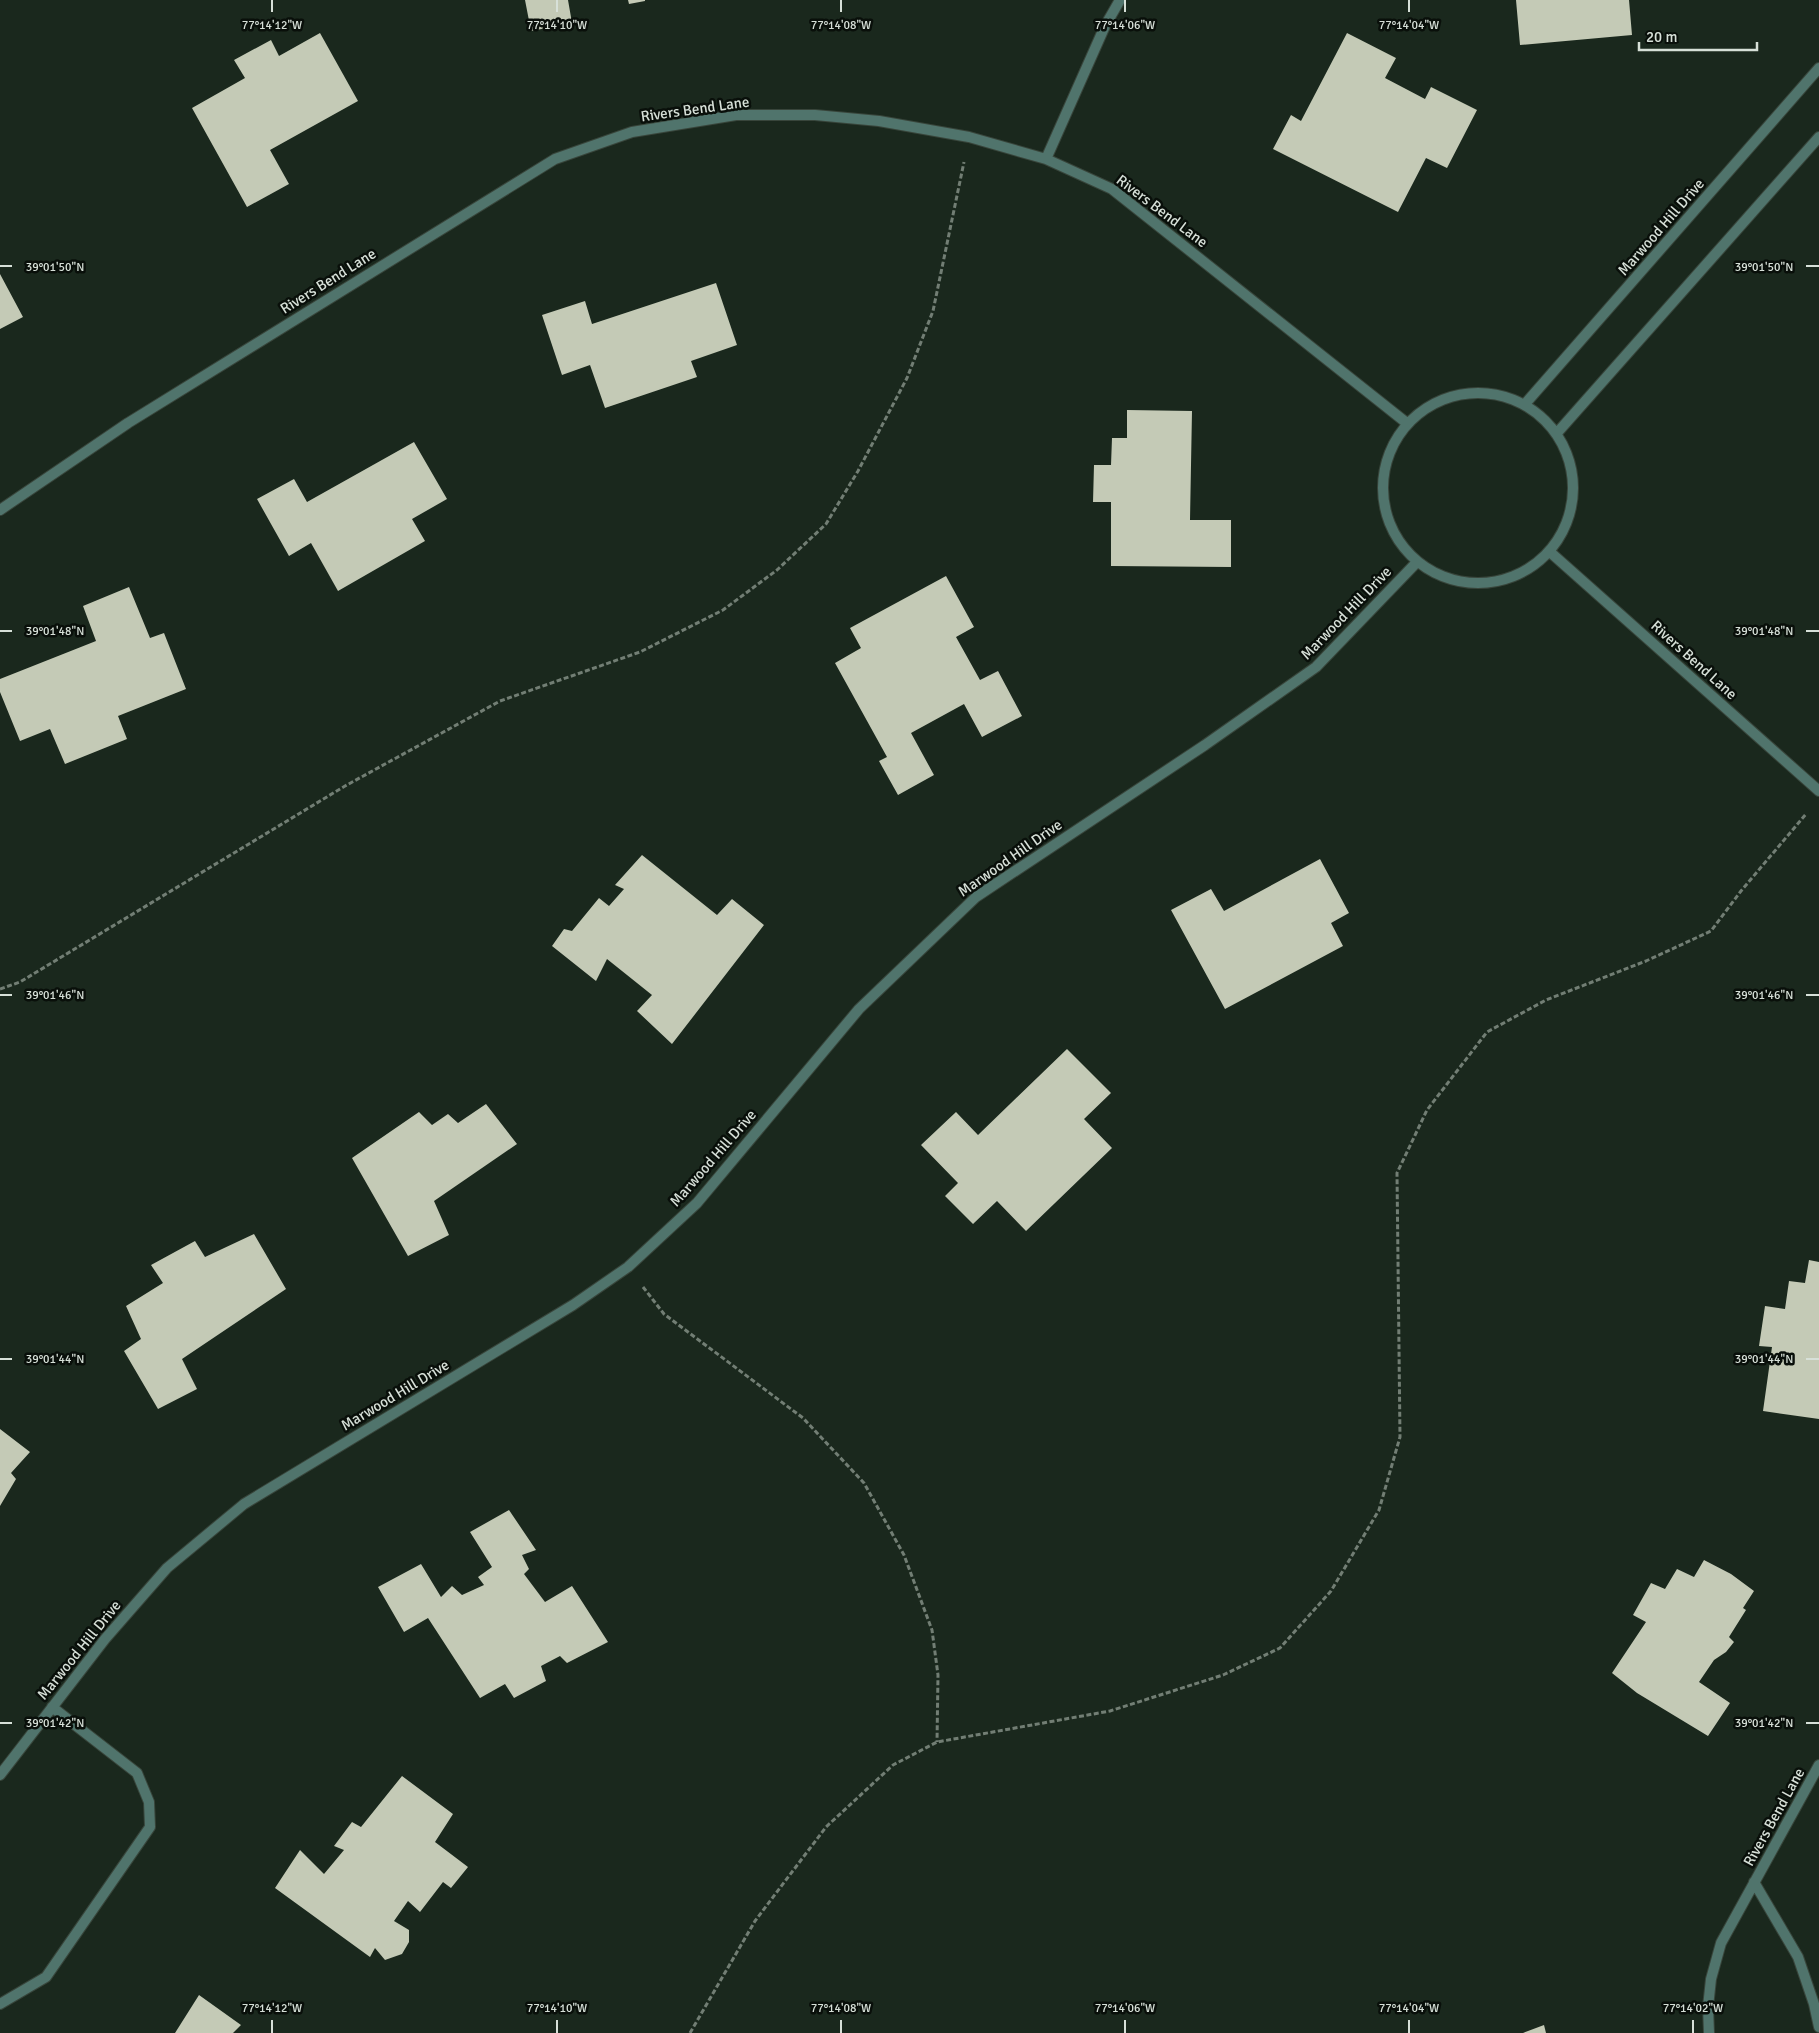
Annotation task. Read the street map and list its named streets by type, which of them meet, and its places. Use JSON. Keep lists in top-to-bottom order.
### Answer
{
  "streets": {
    "street": ["Rivers Bend Lane", "Marwood Hill Drive"]
  },
  "scale_bar": "20 m",
  "coordinates": [
    "77°14'12\"W",
    "77°14'10\"W",
    "77°14'08\"W",
    "77°14'06\"W",
    "77°14'04\"W",
    "39°01'50\"N",
    "39°01'48\"N",
    "39°01'46\"N",
    "39°01'44\"N",
    "39°01'42\"N",
    "77°14'02\"W"
  ]
}
